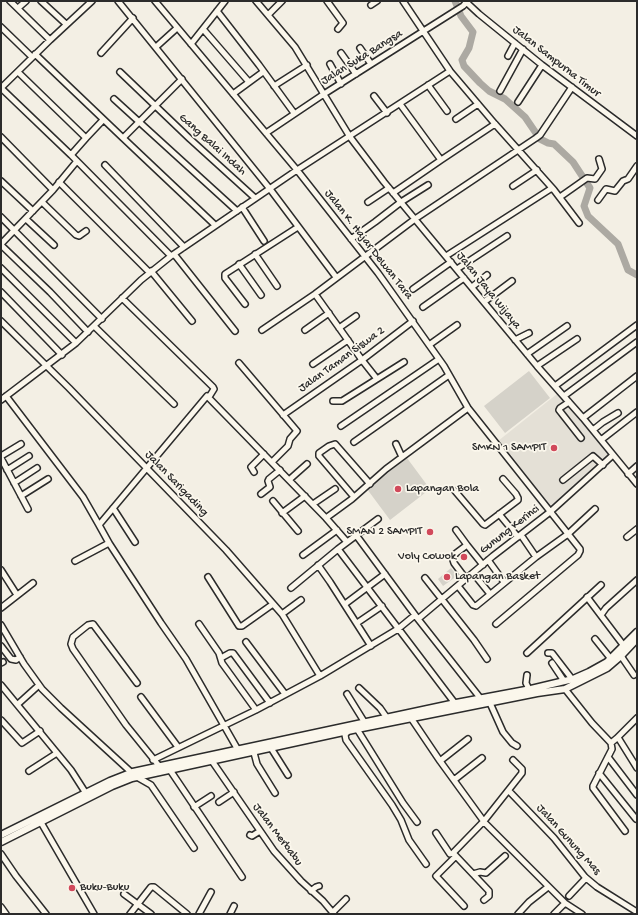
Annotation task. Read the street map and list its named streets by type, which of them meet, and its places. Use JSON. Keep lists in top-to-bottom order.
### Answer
{
  "streets": {
    "street": [
      "Jalan Suka Bangsa",
      "Jalan Sampurna Timur",
      "Gang Balai Indah",
      "Jalan K. Hajar Dewan Tara",
      "Jalan Jaya Wijaya",
      "Jalan Taman Siswa 2",
      "Jalan Sarigading",
      "Gunung Kerinci",
      "Jalan Merbabu",
      "Jalan Gunung Mas"
    ]
  },
  "crossings": [
    ["Jalan Suka Bangsa", "Jalan Sampurna Timur"],
    ["Jalan Suka Bangsa", "Jalan K. Hajar Dewan Tara"],
    ["Jalan Suka Bangsa", "Jalan Jaya Wijaya"],
    ["Jalan K. Hajar Dewan Tara", "Jalan Taman Siswa 2"],
    ["Jalan K. Hajar Dewan Tara", "Gunung Kerinci"],
    ["Jalan Jaya Wijaya", "Gunung Kerinci"],
    ["Jalan Sarigading", "Gunung Kerinci"]
  ],
  "places": [
    "SMKN 1 SAMPIT",
    "Lapangan Bola",
    "SMAN 2 SAMPIT",
    "Voly Cowok",
    "Lapangan Basket",
    "Buku-Buku"
  ]
}
